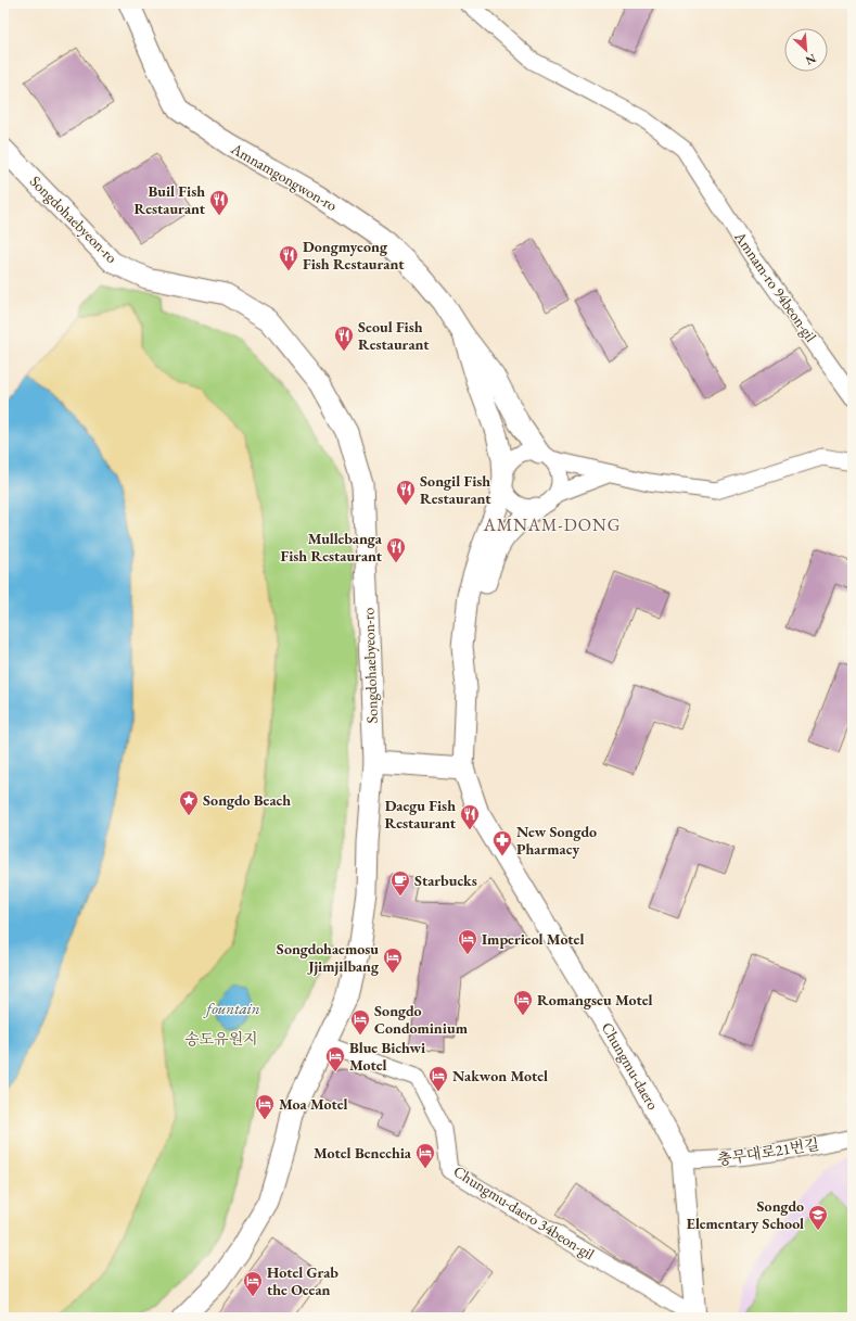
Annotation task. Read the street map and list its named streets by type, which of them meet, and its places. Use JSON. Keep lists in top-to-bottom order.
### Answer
{
  "streets": {
    "street": [
      "Amnamgongwon-ro",
      "Songdohaebyeon-ro",
      "Amnam-ro 94beon-gil",
      "Chungmu-daero",
      "충무대로21번길",
      "Chungmu-daero 34beon-gil"
    ]
  },
  "crossings": [
    ["Amnamgongwon-ro", "Chungmu-daero"],
    ["Songdohaebyeon-ro", "Chungmu-daero 34beon-gil"],
    ["Chungmu-daero", "충무대로21번길"],
    ["Chungmu-daero", "Chungmu-daero 34beon-gil"]
  ],
  "districts": ["AMNAM-DONG"],
  "water": ["fountain"],
  "parks": ["송도유원지"],
  "places": {
    "restaurant": [
      "Buil Fish Restaurant",
      "Dongmyeong Fish Restaurant",
      "Seoul Fish Restaurant",
      "Songil Fish Restaurant",
      "Mullebanga Fish Restaurant",
      "Daegu Fish Restaurant"
    ],
    "place": ["Songdo Beach"],
    "pharmacy": ["New Songdo Pharmacy"],
    "cafe": ["Starbucks"],
    "hotel": [
      "Imperieol Motel",
      "Songdohaemosu Jjimjilbang",
      "Romangseu Motel",
      "Songdo Condominium",
      "Blue Bichwi Motel",
      "Nakwon Motel",
      "Moa Motel",
      "Motel Benechia",
      "Hotel Grab the Ocean"
    ],
    "school or university": ["Songdo Elementary School"]
  },
  "north": "bottom right"
}
